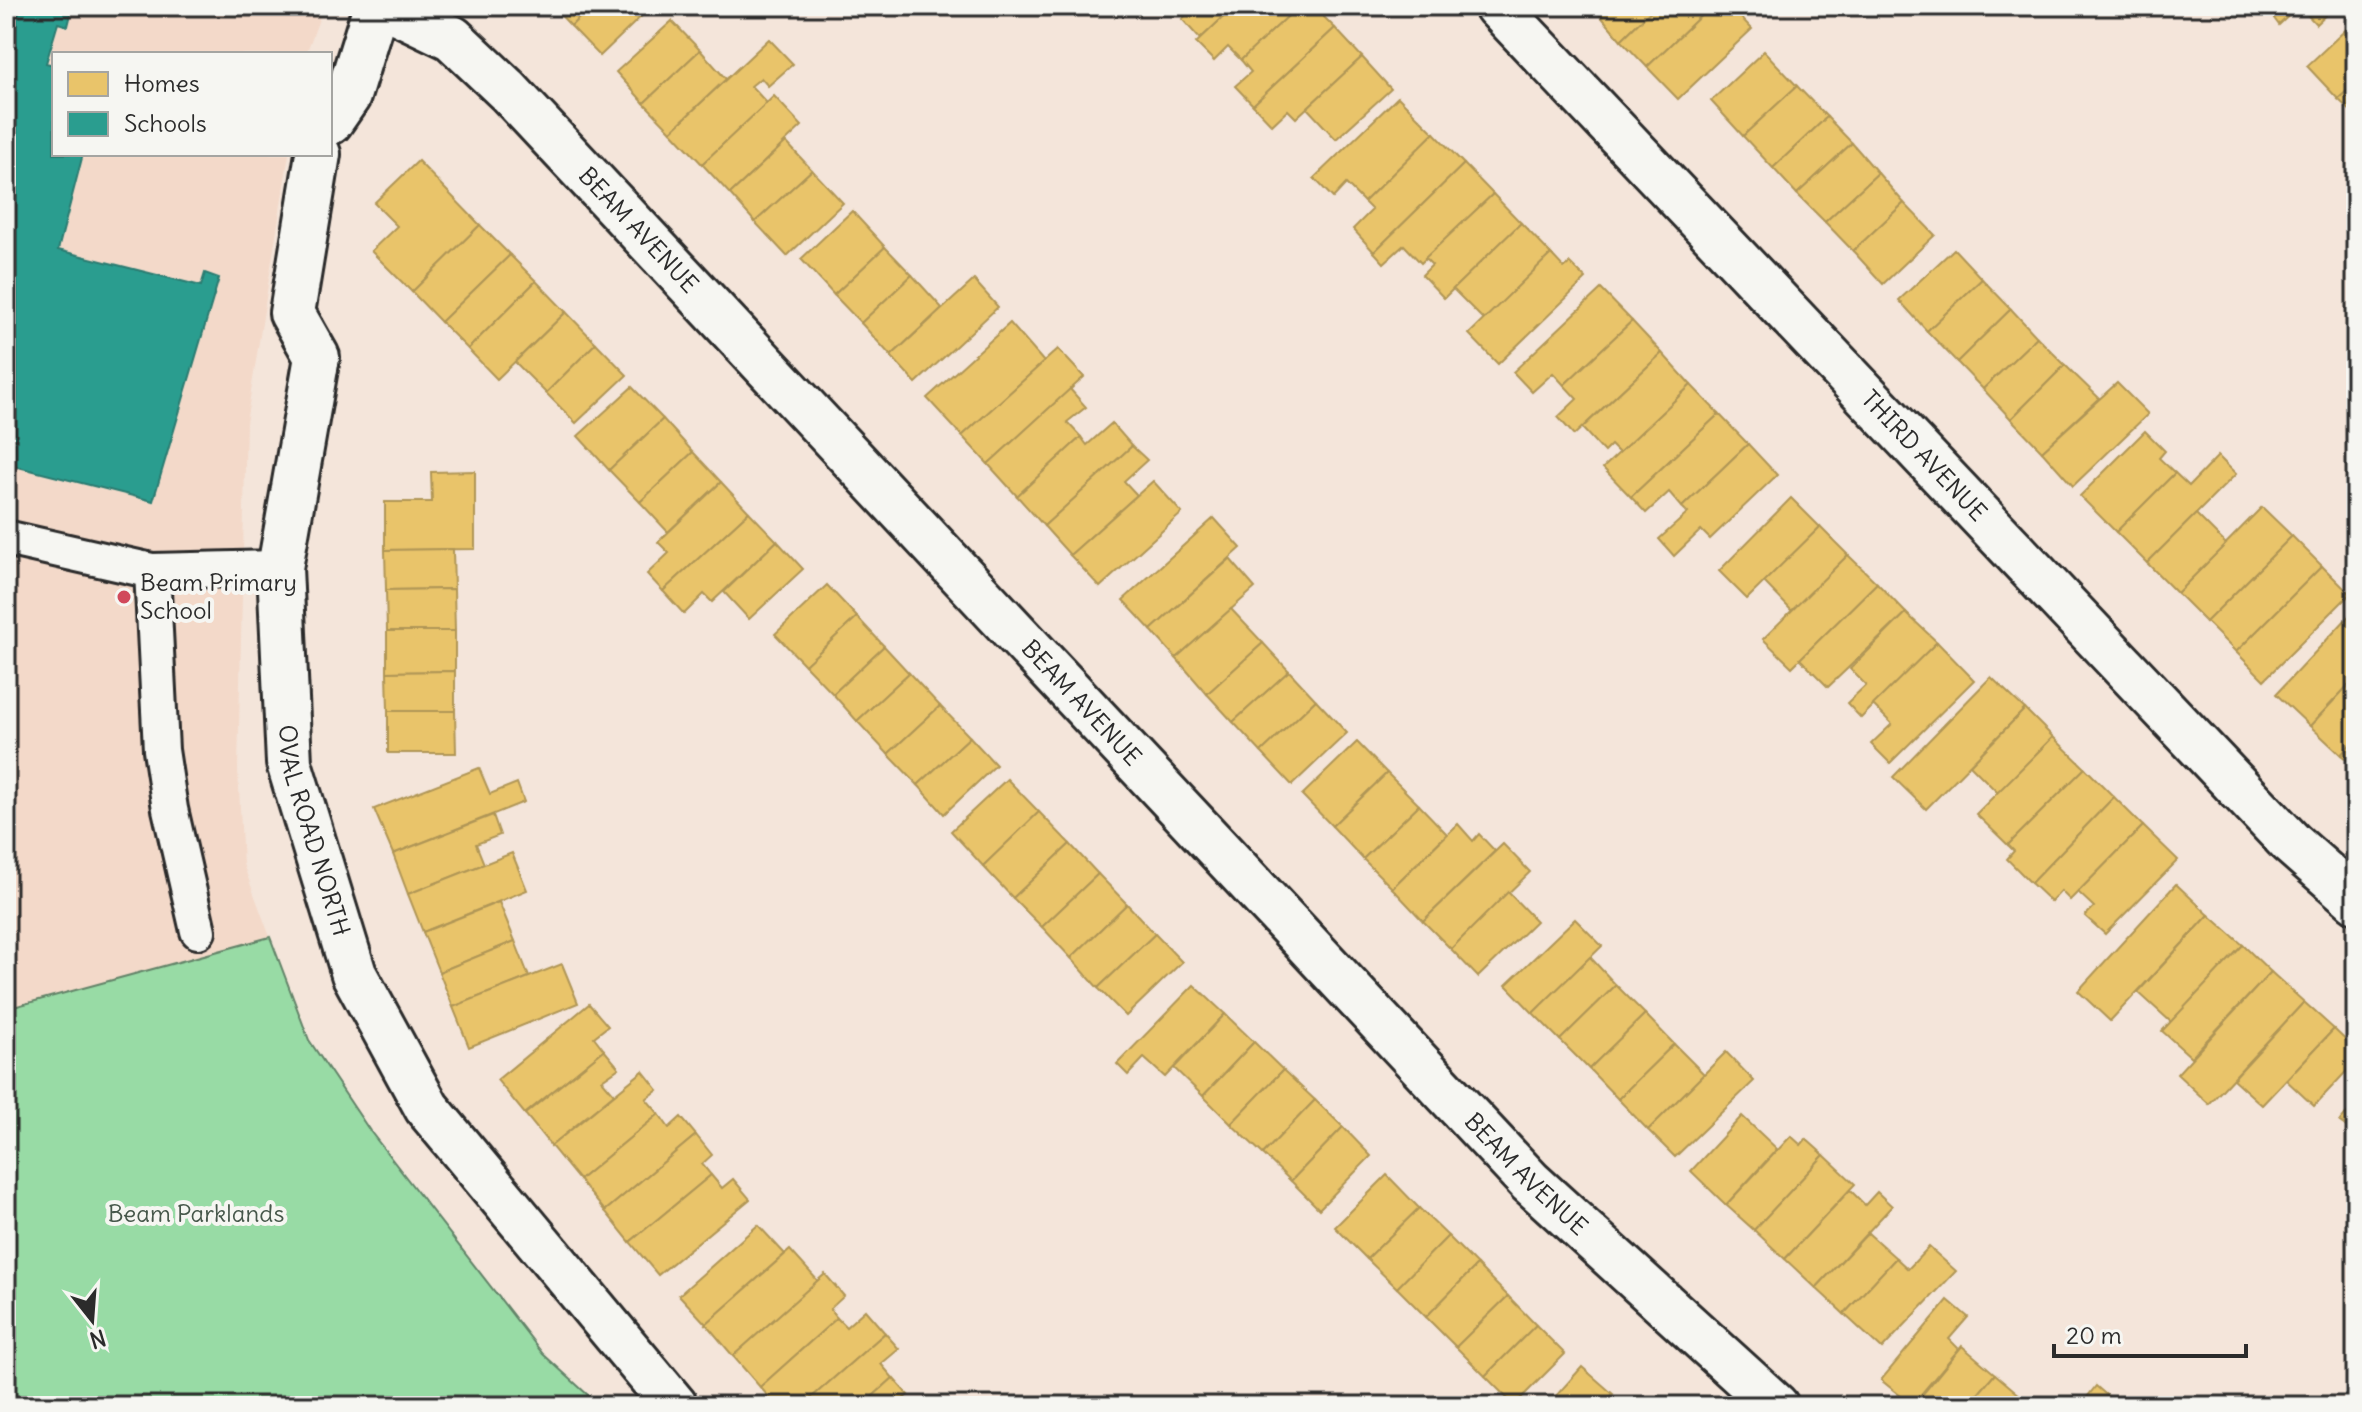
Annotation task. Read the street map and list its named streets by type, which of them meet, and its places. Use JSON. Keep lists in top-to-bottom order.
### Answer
{
  "streets": {
    "street": ["BEAM AVENUE", "THIRD AVENUE", "OVAL ROAD NORTH"]
  },
  "parks": ["Beam Parklands"],
  "places": ["Beam Primary School"],
  "legend": ["Homes", "Schools"],
  "scale_bar": "20 m",
  "north": "bottom"
}
